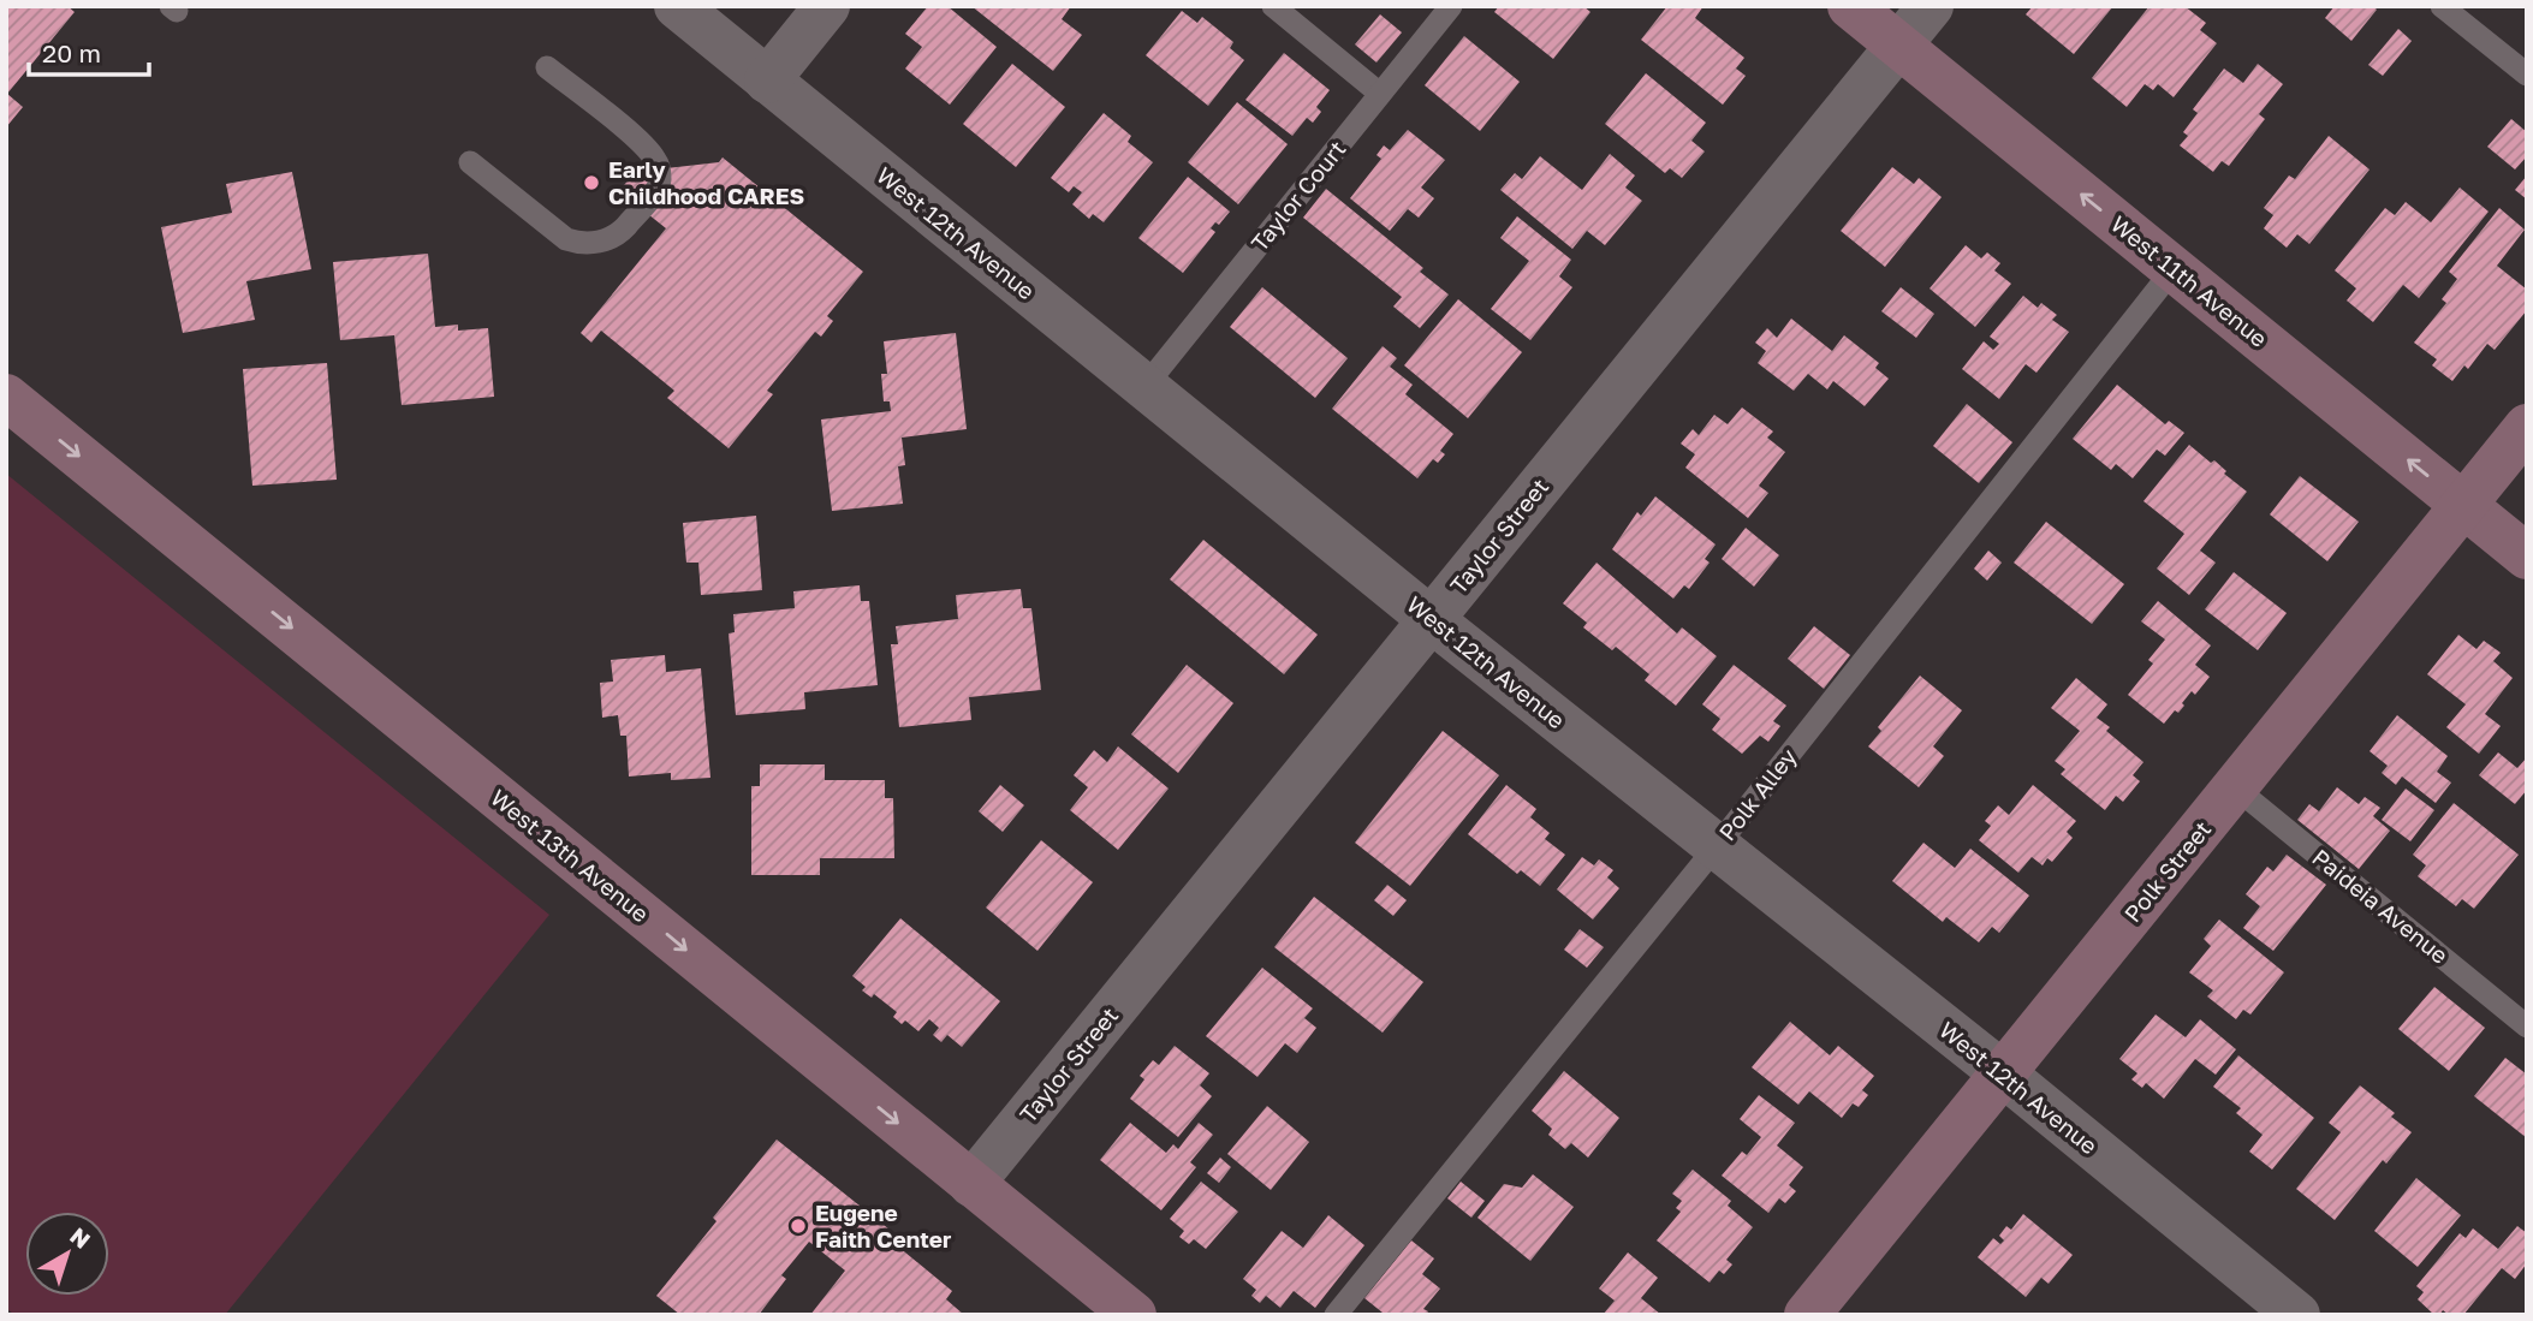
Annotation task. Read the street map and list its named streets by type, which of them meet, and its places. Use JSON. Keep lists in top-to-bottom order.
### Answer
{
  "streets": {
    "main road": ["West 11th Avenue", "West 13th Avenue", "Polk Street"],
    "street": ["West 12th Avenue", "Taylor Street"],
    "lane": ["Taylor Court", "Polk Alley", "Paideia Avenue"]
  },
  "crossings": [
    ["Taylor Court", "West 12th Avenue"],
    ["West 12th Avenue", "Taylor Street"],
    ["West 12th Avenue", "Polk Alley"],
    ["West 12th Avenue", "Polk Street"],
    ["West 11th Avenue", "Taylor Street"],
    ["West 11th Avenue", "Polk Alley"],
    ["West 11th Avenue", "Polk Street"],
    ["Taylor Street", "West 13th Avenue"],
    ["Polk Street", "Paideia Avenue"]
  ],
  "one_way": ["West 11th Avenue", "West 13th Avenue"],
  "places": ["Early Childhood CARES", "Eugene Faith Center"],
  "scale_bar": "20 m",
  "north": "top right"
}
